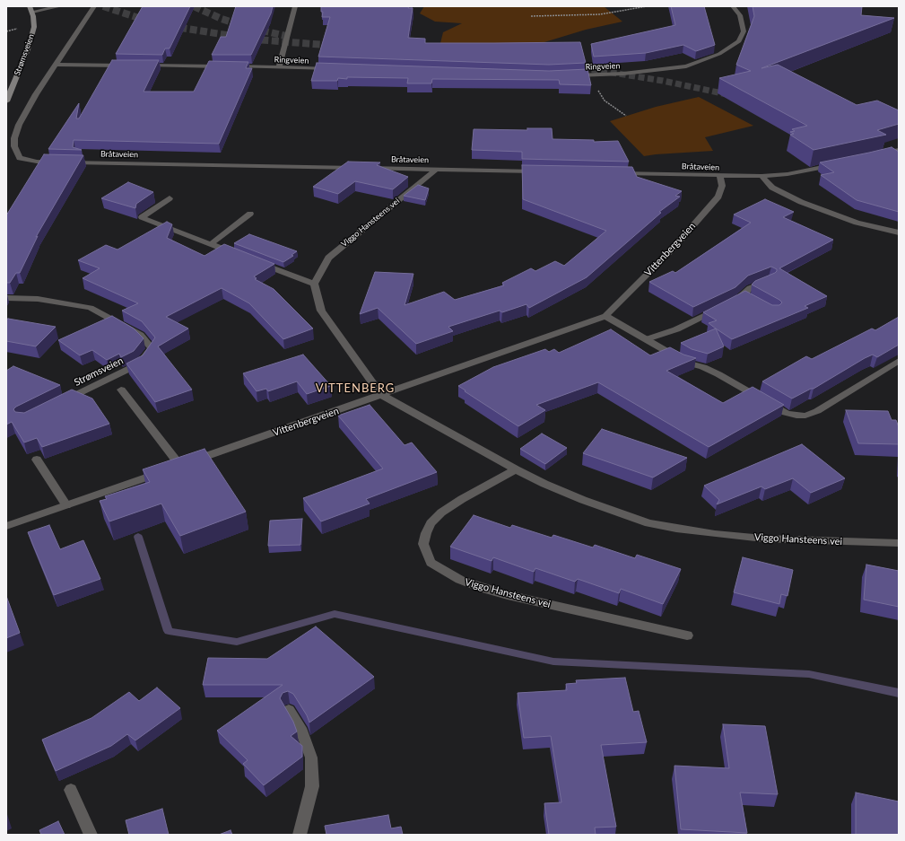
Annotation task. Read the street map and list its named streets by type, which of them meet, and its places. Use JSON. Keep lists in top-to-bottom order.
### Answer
{
  "streets": {
    "main road": ["Strømsveien"],
    "street": [
      "Ringveien",
      "Bråtaveien",
      "Viggo Hansteens vei",
      "Vittenbergveien"
    ]
  },
  "crossings": [
    ["Bråtaveien", "Viggo Hansteens vei"],
    ["Bråtaveien", "Vittenbergveien"],
    ["Viggo Hansteens vei", "Vittenbergveien"]
  ],
  "districts": ["VITTENBERG"]
}
